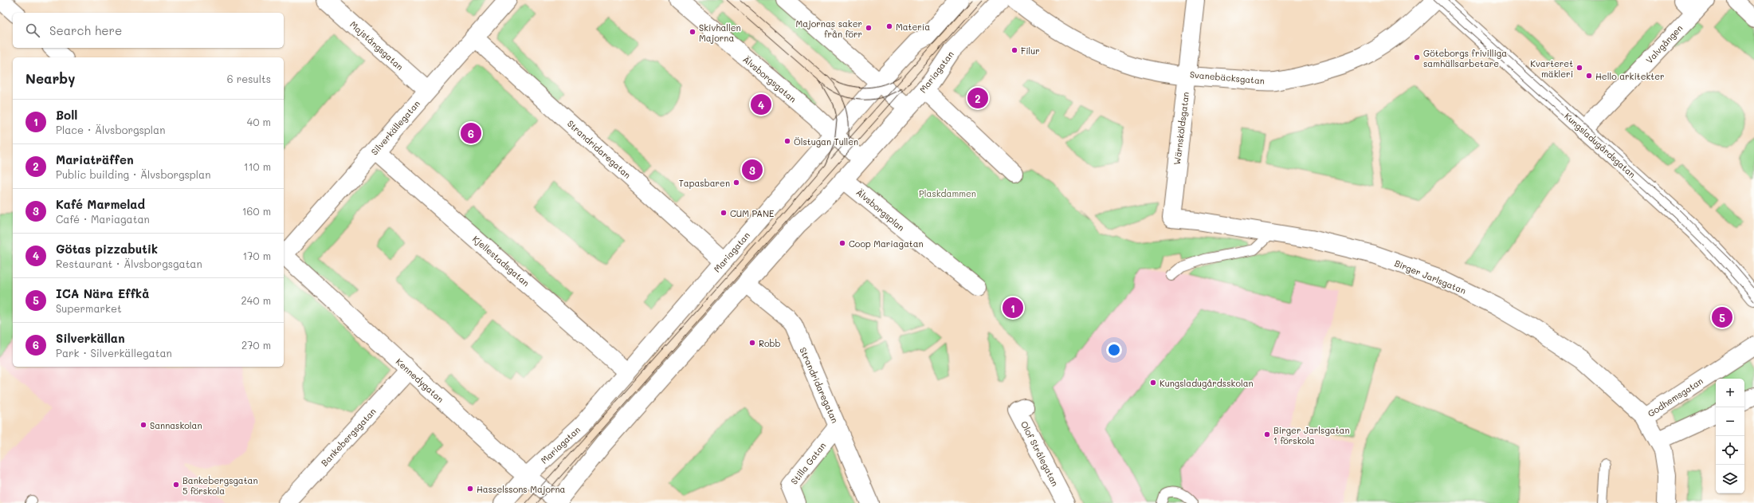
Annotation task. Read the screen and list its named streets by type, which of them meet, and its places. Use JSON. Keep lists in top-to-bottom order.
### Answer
{
  "streets": {
    "street": [
      "Valvgången",
      "Majstångsgatan",
      "Mariagatan",
      "Svanebäcksgatan",
      "Älvsborgsgatan",
      "Silverkällegatan",
      "Wärnsköldsgatan",
      "Kungsladugårdsgatan",
      "Strandridaregatan",
      "Älvsborgsplan",
      "Kjellestadsgatan",
      "Birger Jarlsgatan",
      "Kennedygatan",
      "Godhemsgatan",
      "Bankebergsgatan",
      "Olof Strålegatan",
      "Stilla Gatan"
    ]
  },
  "crossings": [
    ["Valvgången", "Kungsladugårdsgatan"],
    ["Majstångsgatan", "Silverkällegatan"],
    ["Mariagatan", "Älvsborgsgatan"],
    ["Mariagatan", "Strandridaregatan"],
    ["Mariagatan", "Älvsborgsplan"],
    ["Mariagatan", "Kjellestadsgatan"],
    ["Mariagatan", "Kennedygatan"],
    ["Svanebäcksgatan", "Wärnsköldsgatan"],
    ["Silverkällegatan", "Strandridaregatan"],
    ["Silverkällegatan", "Kjellestadsgatan"],
    ["Wärnsköldsgatan", "Birger Jarlsgatan"],
    ["Strandridaregatan", "Stilla Gatan"],
    ["Birger Jarlsgatan", "Godhemsgatan"],
    ["Kennedygatan", "Bankebergsgatan"]
  ],
  "parks": ["Plaskdammen"],
  "places": [
    "Matería",
    "Majornas saker från förr",
    "Skivhallen Majorna",
    "Filur",
    "Göteborgs frivilliga samhällsarbetare",
    "Kvarteret mäkleri",
    "Hello arkitekter",
    "Ölstugan Tullen",
    "Tapasbaren",
    "CUM PANE",
    "Coop Mariagatan",
    "Robb",
    "Kungsladugårdsskolan",
    "Sannaskolan",
    "Birger Jarlsgatan 1 förskola",
    "Bankebergsgatan 5 förskola",
    "Hasselssons Majorna"
  ],
  "page": {
    "search": "Search here",
    "heading": ["Nearby", "6 results"],
    "pins": [
      "2",
      "4",
      "6",
      "3",
      "1",
      "5"
    ],
    "list": [
      {
        "mark": "1",
        "name": "Boll",
        "note": "Place · Älvsborgsplan",
        "value": "40 m"
      },
      {
        "mark": "2",
        "name": "Mariaträffen",
        "note": "Public building · Älvsborgsplan",
        "value": "110 m"
      },
      {
        "mark": "3",
        "name": "Kafé Marmelad",
        "note": "Café · Mariagatan",
        "value": "160 m"
      },
      {
        "mark": "4",
        "name": "Götas pizzabutik",
        "note": "Restaurant · Älvsborgsgatan",
        "value": "170 m"
      },
      {
        "mark": "5",
        "name": "ICA Nära Effkå",
        "note": "Supermarket",
        "value": "240 m"
      },
      {
        "mark": "6",
        "name": "Silverkällan",
        "note": "Park · Silverkällegatan",
        "value": "270 m"
      }
    ],
    "map_buttons": ["+", "−"]
  }
}
